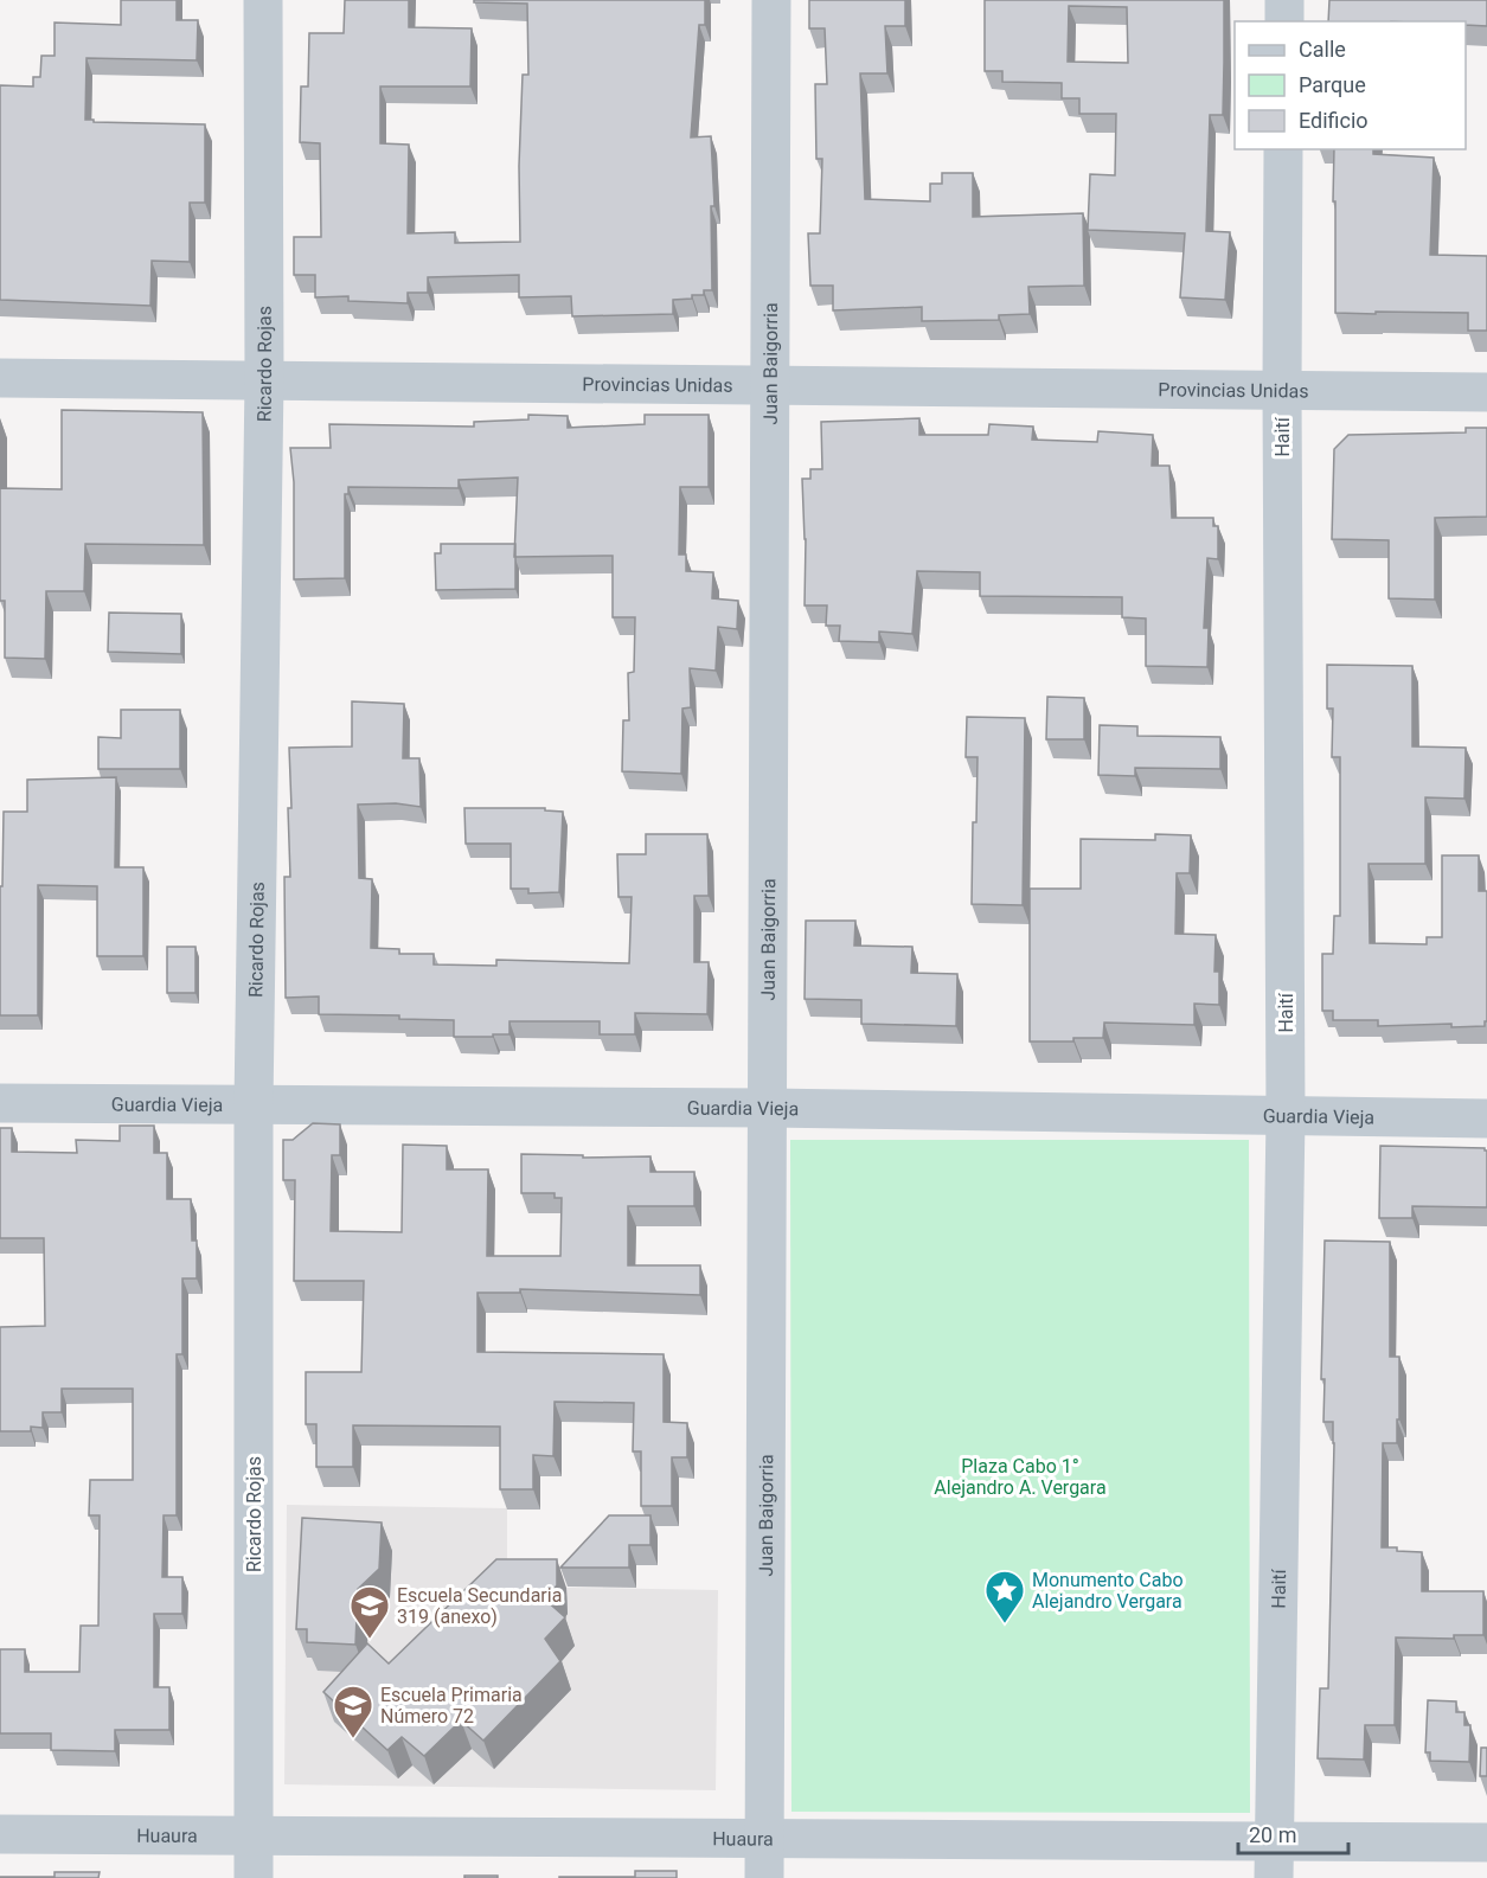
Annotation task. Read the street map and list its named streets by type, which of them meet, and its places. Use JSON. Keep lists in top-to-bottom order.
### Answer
{
  "streets": {
    "street": [
      "Ricardo Rojas",
      "Juan Baigorria",
      "Provincias Unidas",
      "Haití",
      "Guardia Vieja",
      "Huaura"
    ]
  },
  "crossings": [
    ["Ricardo Rojas", "Provincias Unidas"],
    ["Ricardo Rojas", "Guardia Vieja"],
    ["Ricardo Rojas", "Huaura"],
    ["Juan Baigorria", "Provincias Unidas"],
    ["Juan Baigorria", "Guardia Vieja"],
    ["Juan Baigorria", "Huaura"],
    ["Provincias Unidas", "Haití"],
    ["Haití", "Guardia Vieja"],
    ["Haití", "Huaura"]
  ],
  "parks": ["Plaza Cabo 1° Alejandro A. Vergara"],
  "places": {
    "place": ["Monumento Cabo Alejandro Vergara"],
    "school or university": ["Escuela Secundaria 319 (anexo)", "Escuela Primaria Número 72"]
  },
  "legend": ["Calle", "Parque", "Edificio"],
  "scale_bar": "20 m"
}
